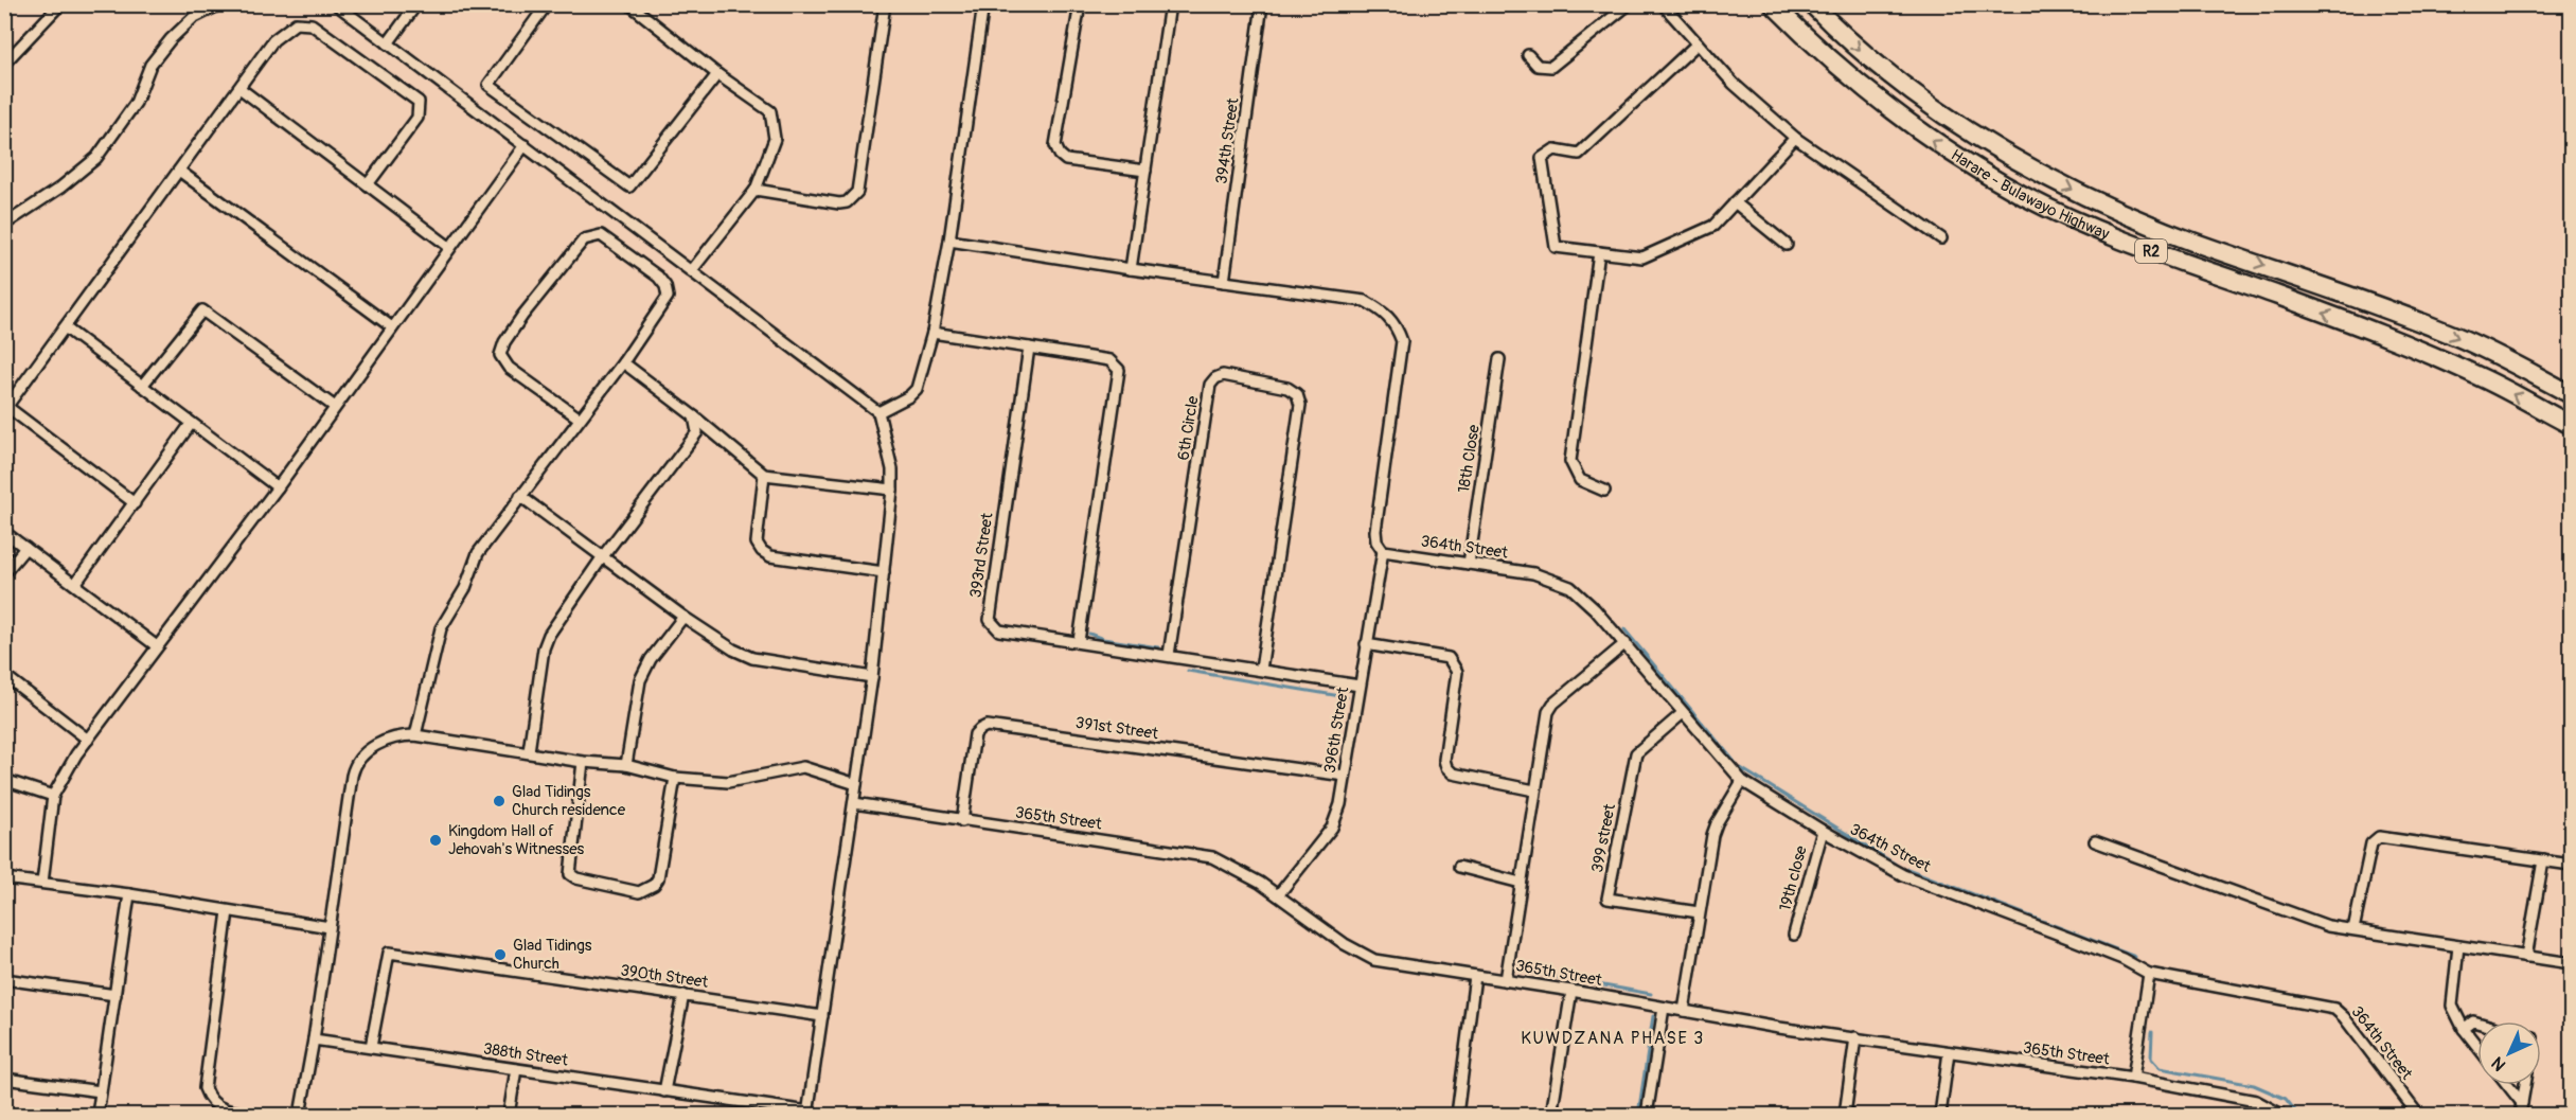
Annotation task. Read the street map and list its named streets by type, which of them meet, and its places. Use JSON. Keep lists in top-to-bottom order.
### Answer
{
  "streets": {
    "highway": ["Harare - Bulawayo Highway", "R2"],
    "street": [
      "394th Street",
      "6th Circle",
      "18th Close",
      "364th Street",
      "393rd Street",
      "391st Street",
      "396th Street",
      "365th Street",
      "399 street",
      "19th close",
      "390th Street",
      "388th Street"
    ]
  },
  "crossings": [
    ["6th Circle", "393rd Street"],
    ["18th Close", "364th Street"],
    ["364th Street", "396th Street"],
    ["364th Street", "399 street"],
    ["364th Street", "19th close"],
    ["393rd Street", "396th Street"],
    ["391st Street", "396th Street"],
    ["391st Street", "365th Street"],
    ["396th Street", "365th Street"],
    ["390th Street", "388th Street"]
  ],
  "districts": ["KUWDZANA PHASE 3"],
  "places": ["Glad Tidings Church residence", "Kingdom Hall of Jehovah's Witnesses", "Glad Tidings Church"],
  "north": "bottom left"
}
